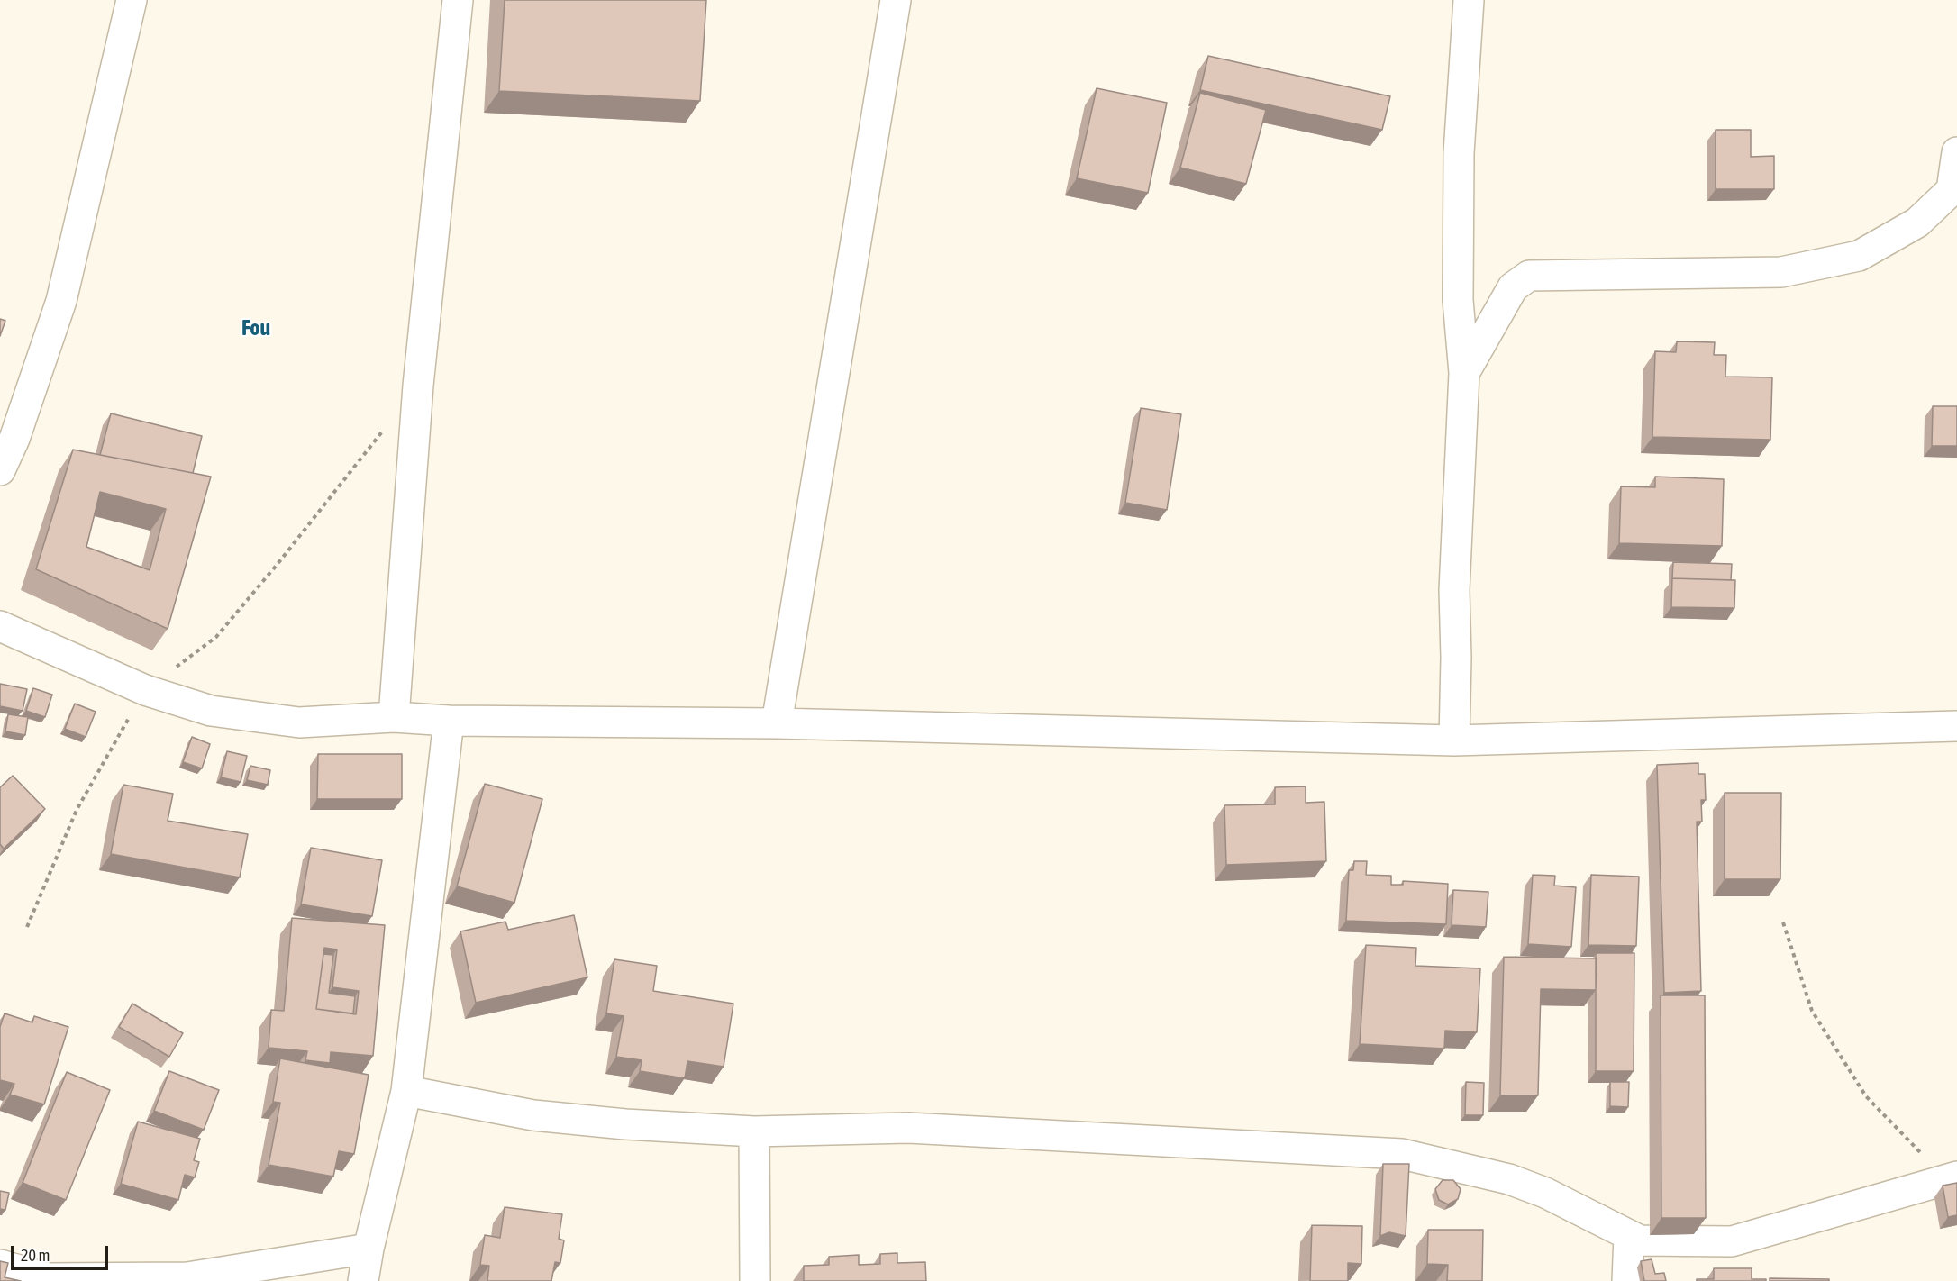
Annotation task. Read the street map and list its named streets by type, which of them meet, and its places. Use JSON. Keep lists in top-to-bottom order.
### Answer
{
  "districts": ["Fou"],
  "scale_bar": "20 m"
}
